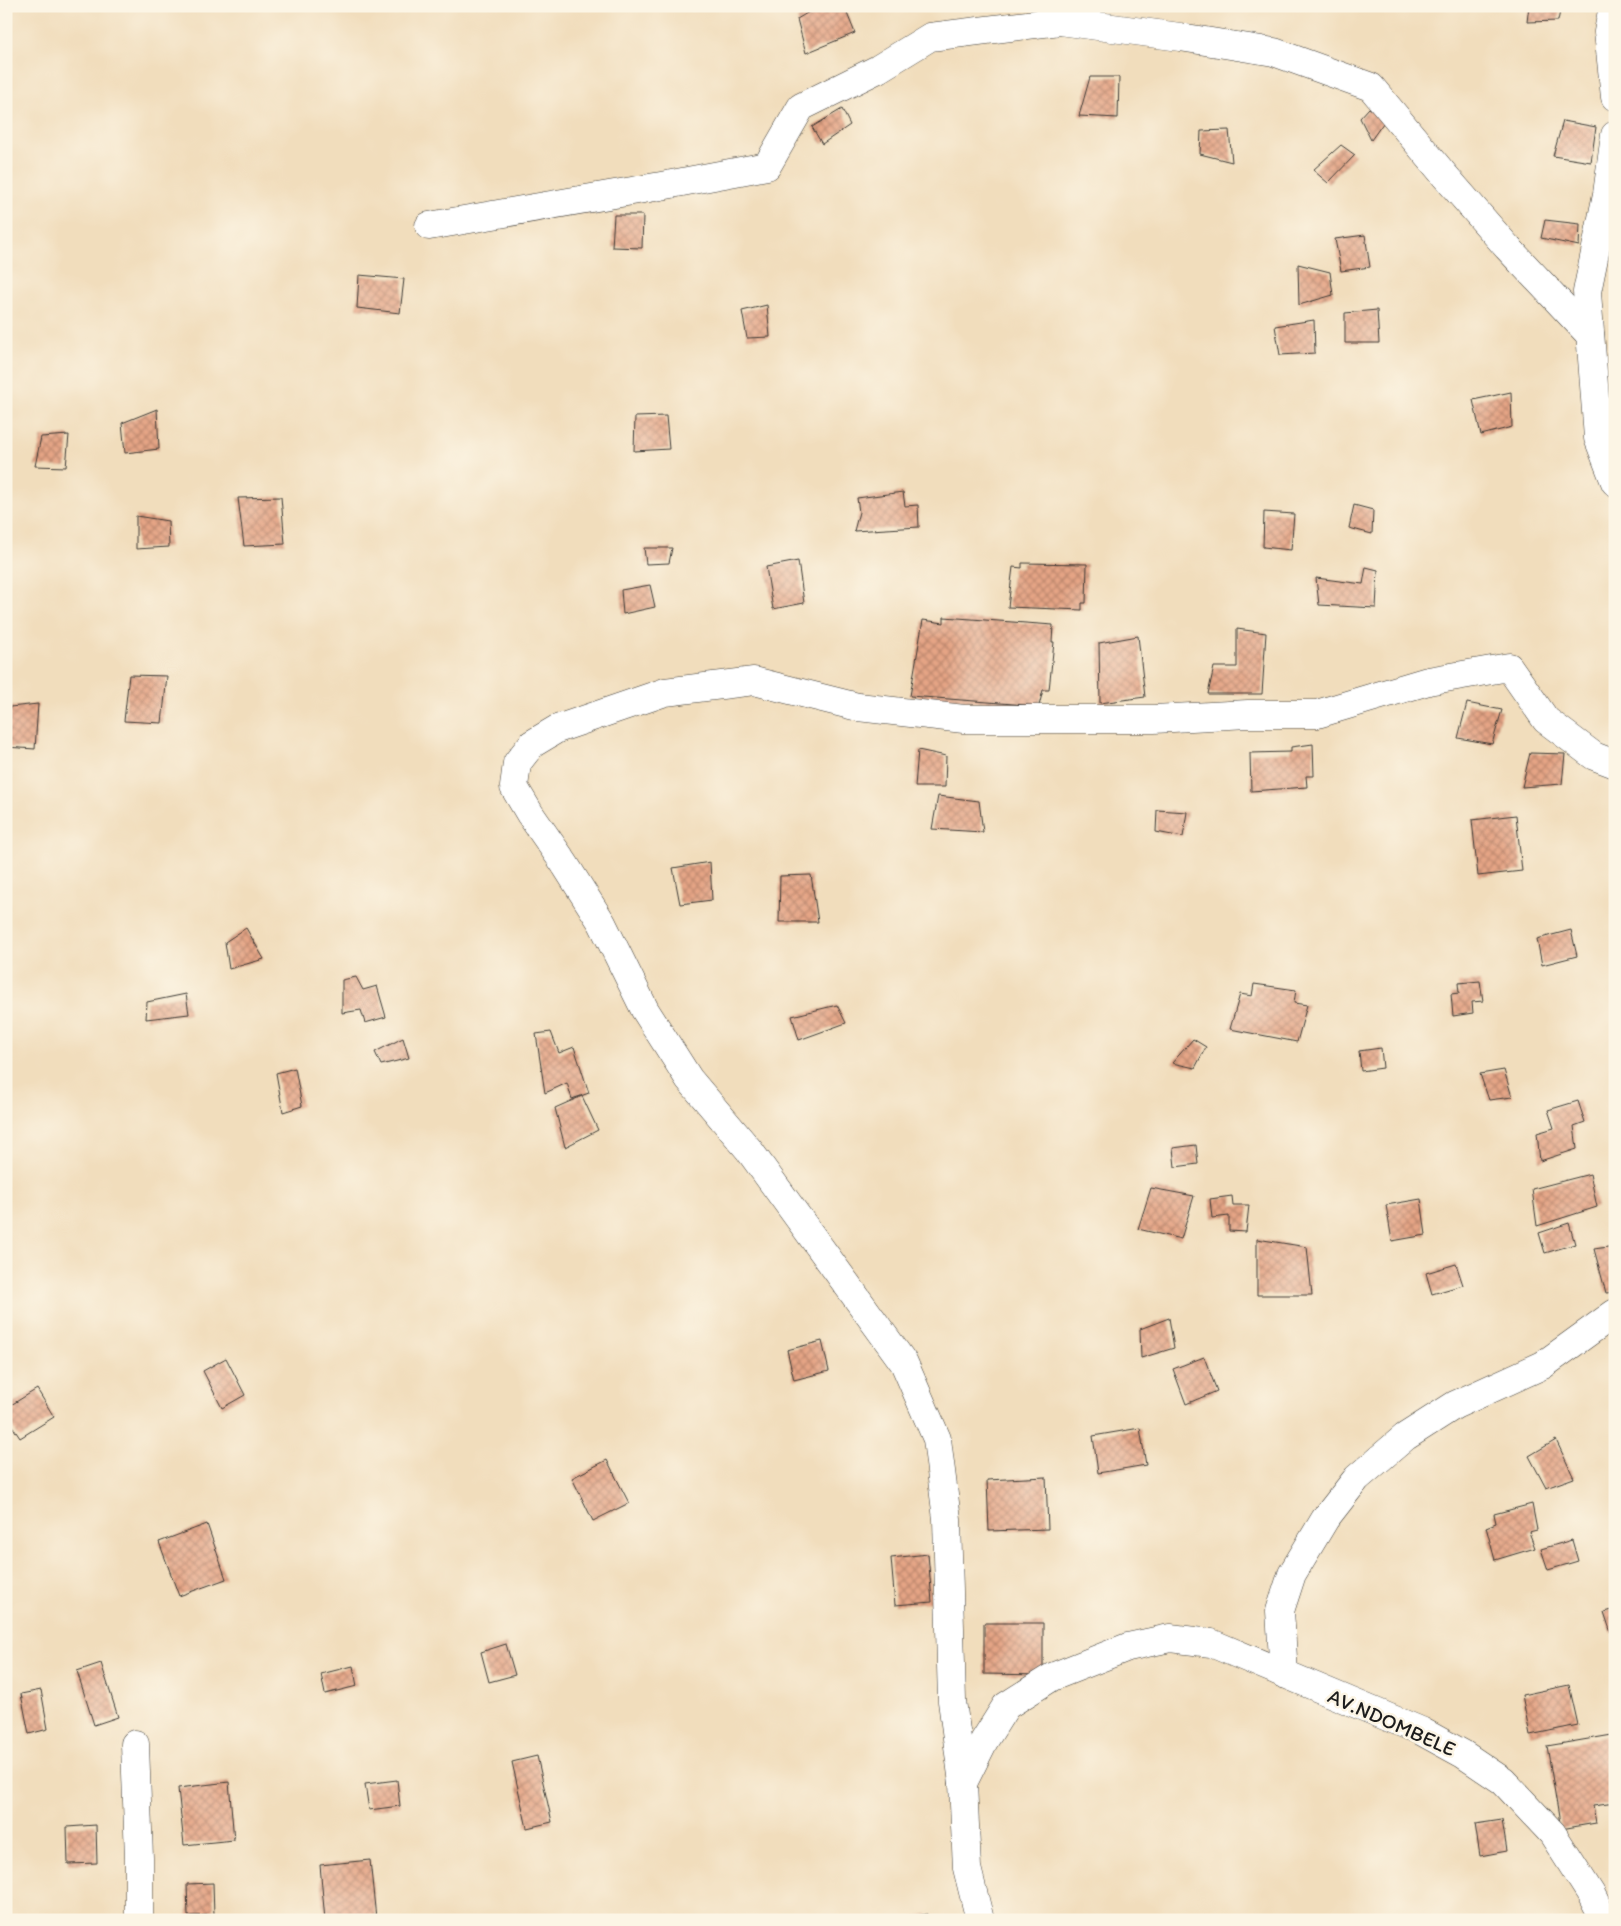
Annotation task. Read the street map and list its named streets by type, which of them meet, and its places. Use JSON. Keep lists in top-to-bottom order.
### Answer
{
  "streets": {
    "street": ["AV.NDOMBELE"]
  }
}
